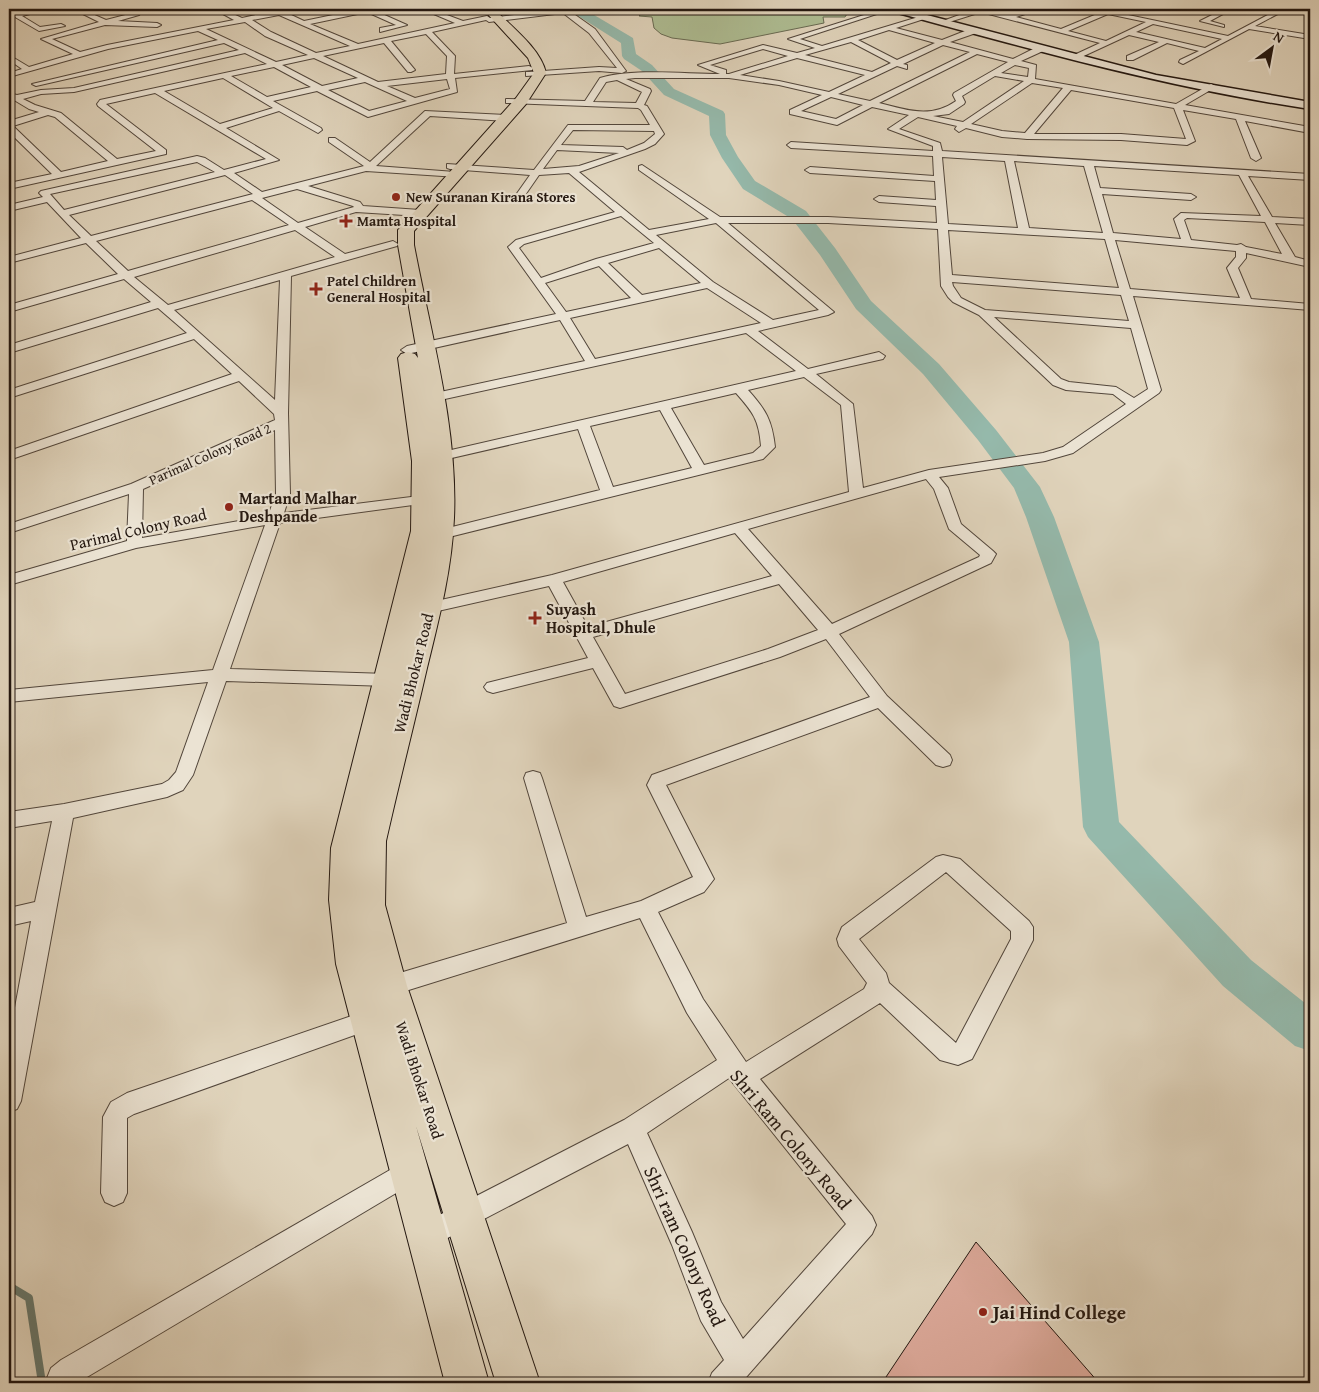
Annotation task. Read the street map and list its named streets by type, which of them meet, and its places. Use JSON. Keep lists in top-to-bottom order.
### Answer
{
  "streets": {
    "main road": ["Wadi Bhokar Road"],
    "street": [
      "Parimal Colony Road 2",
      "Parimal Colony Road",
      "Shri Ram Colony Road",
      "Shri ram Colony Road"
    ]
  },
  "crossings": [
    ["Parimal Colony Road 2", "Parimal Colony Road"],
    ["Parimal Colony Road", "Wadi Bhokar Road"],
    ["Wadi Bhokar Road", "Shri Ram Colony Road"],
    ["Shri Ram Colony Road", "Shri ram Colony Road"]
  ],
  "places": {
    "other": ["New Suranan Kirana Stores", "Martand Malhar Deshpande", "Jai Hind College"],
    "health": ["Mamta Hospital", "Patel Children General Hospital", "Suyash Hospital, Dhule"]
  },
  "north": "top right"
}
